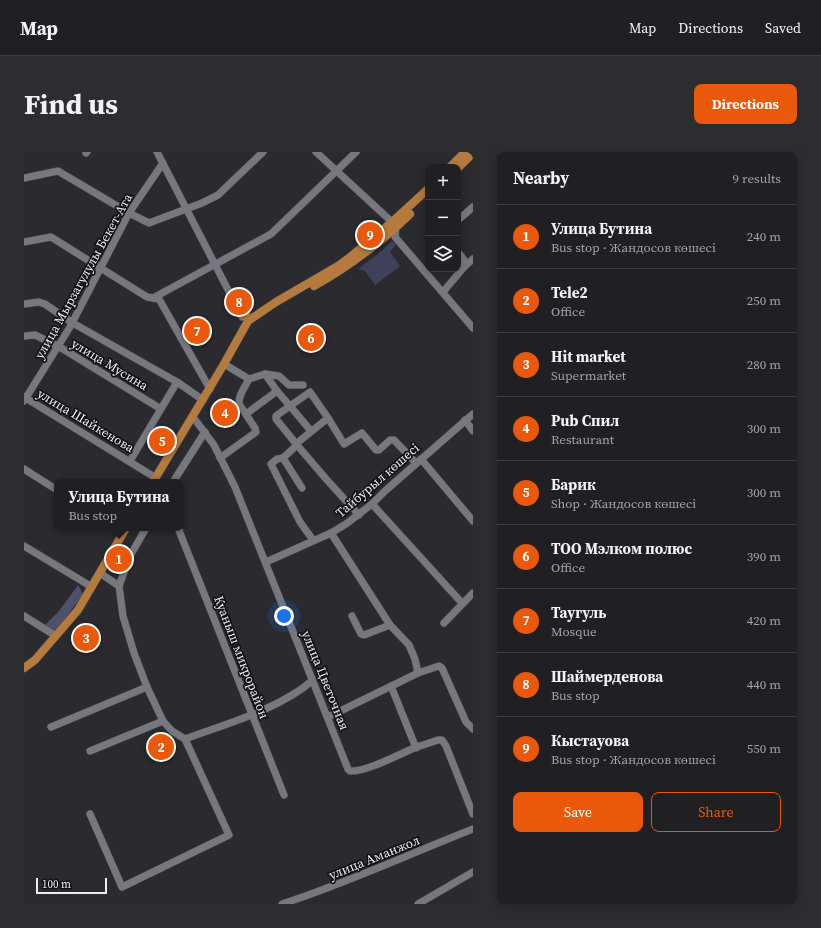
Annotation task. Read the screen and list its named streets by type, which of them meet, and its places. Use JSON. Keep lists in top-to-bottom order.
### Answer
{
  "streets": {
    "street": [
      "улица Мырзагулулы Бекет-Ата",
      "улица Мусина",
      "улица Шайкенова",
      "Тайбурыл көшесі",
      "Куаныш микрорайон",
      "улица Цветочная",
      "улица Аманжол"
    ]
  },
  "crossings": [
    ["улица Мырзагулулы Бекет-Ата", "улица Мусина"],
    ["улица Мырзагулулы Бекет-Ата", "улица Шайкенова"],
    ["Тайбурыл көшесі", "улица Цветочная"]
  ],
  "scale_bar": "100 m",
  "page": {
    "header": "Map",
    "nav": ["Map", "Directions", "Saved"],
    "buttons": [
      "Directions",
      ["Save", "Share"]
    ],
    "title": "Find us",
    "heading": ["Nearby", "9 results"],
    "map_buttons": ["+", "−"],
    "list": [
      {
        "mark": "1",
        "name": "Улица Бутина",
        "note": "Bus stop · Жандосов көшесі",
        "value": "240 m"
      },
      {
        "mark": "2",
        "name": "Tele2",
        "note": "Office",
        "value": "250 m"
      },
      {
        "mark": "3",
        "name": "Hit market",
        "note": "Supermarket",
        "value": "280 m"
      },
      {
        "mark": "4",
        "name": "Pub Спил",
        "note": "Restaurant",
        "value": "300 m"
      },
      {
        "mark": "5",
        "name": "Барик",
        "note": "Shop · Жандосов көшесі",
        "value": "300 m"
      },
      {
        "mark": "6",
        "name": "ТОО Мэлком полюс",
        "note": "Office",
        "value": "390 m"
      },
      {
        "mark": "7",
        "name": "Таугуль",
        "note": "Mosque",
        "value": "420 m"
      },
      {
        "mark": "8",
        "name": "Шаймерденова",
        "note": "Bus stop",
        "value": "440 m"
      },
      {
        "mark": "9",
        "name": "Кыстауова",
        "note": "Bus stop · Жандосов көшесі",
        "value": "550 m"
      }
    ],
    "pins": [
      "9",
      "8",
      "7",
      "6",
      "4",
      "5",
      "1",
      "3",
      "2"
    ],
    "popup": ["Улица Бутина", "Bus stop"],
    "scale": "100 m"
  }
}
